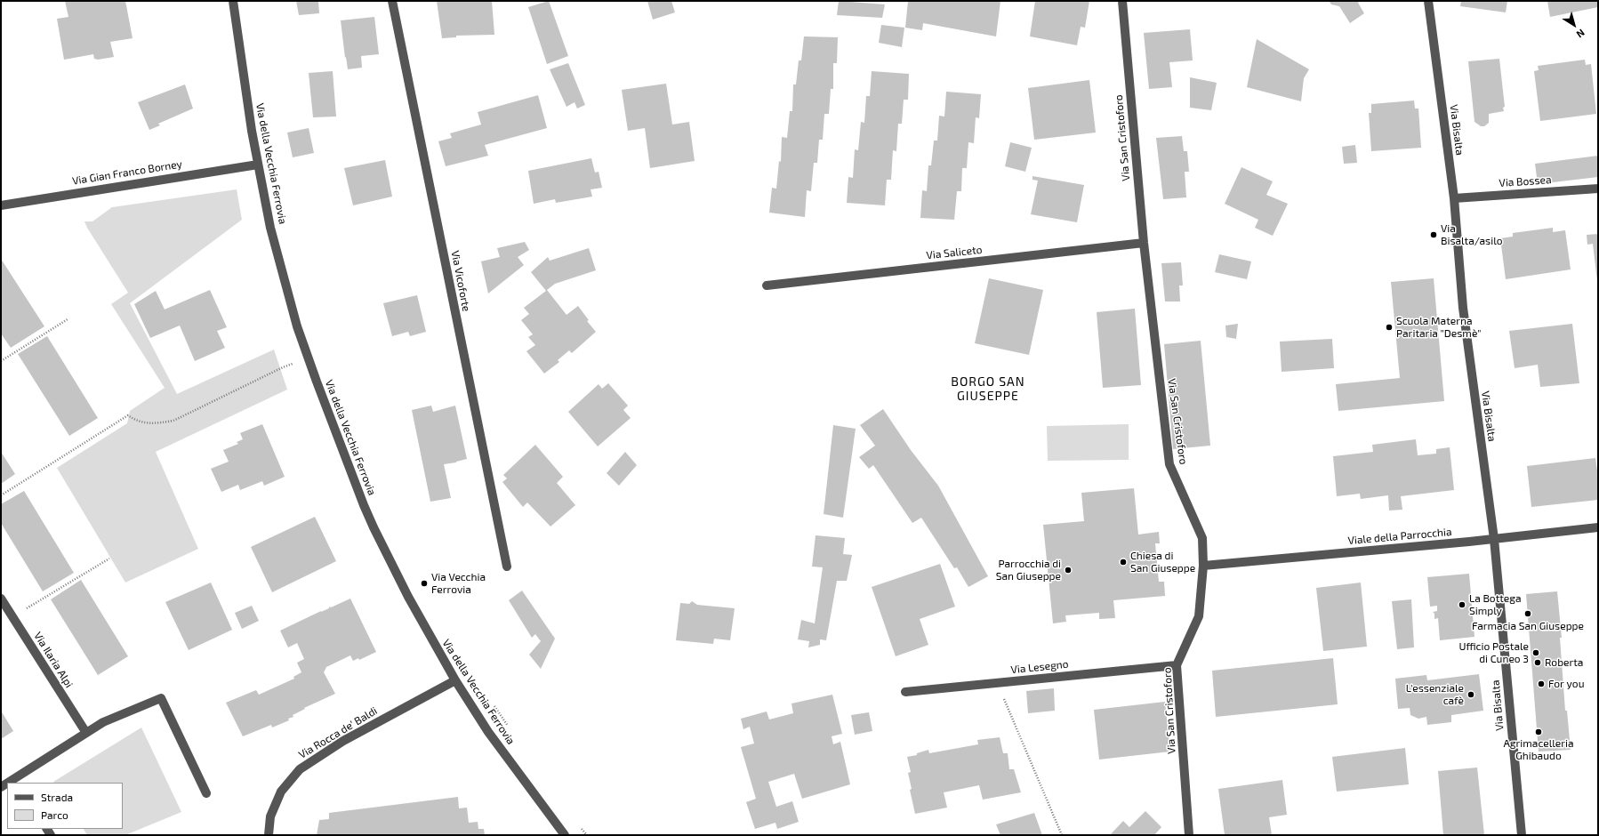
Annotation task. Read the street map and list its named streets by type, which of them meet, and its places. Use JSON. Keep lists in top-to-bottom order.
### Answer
{
  "streets": {
    "street": [
      "Via Bisalta",
      "Via San Cristoforo",
      "Via della Vecchia Ferrovia",
      "Via Gian Franco Borney",
      "Via Bossea",
      "Via Saliceto",
      "Via Vicoforte",
      "Viale della Parrocchia",
      "Via Ilaria Alpi",
      "Via Lesegno",
      "Via Rocca de' Baldi"
    ]
  },
  "crossings": [
    ["Via Bisalta", "Via Bossea"],
    ["Via Bisalta", "Viale della Parrocchia"],
    ["Via San Cristoforo", "Via Saliceto"],
    ["Via San Cristoforo", "Viale della Parrocchia"],
    ["Via San Cristoforo", "Via Lesegno"],
    ["Via della Vecchia Ferrovia", "Via Gian Franco Borney"],
    ["Via della Vecchia Ferrovia", "Via Rocca de' Baldi"]
  ],
  "districts": ["BORGO SAN GIUSEPPE"],
  "places": [
    "Via Bisalta/asilo",
    "Scuola Materna Paritaria \"Desmè\"",
    "Chiesa di San Giuseppe",
    "Parrocchia di San Giuseppe",
    "Via Vecchia Ferrovia",
    "La Bottega Simply",
    "Farmacia San Giuseppe",
    "Ufficio Postale di Cuneo 3",
    "Roberta",
    "For you",
    "L'essenziale cafè",
    "Agrimacelleria Ghibaudo"
  ],
  "legend": ["Strada", "Parco"],
  "north": "bottom right"
}
